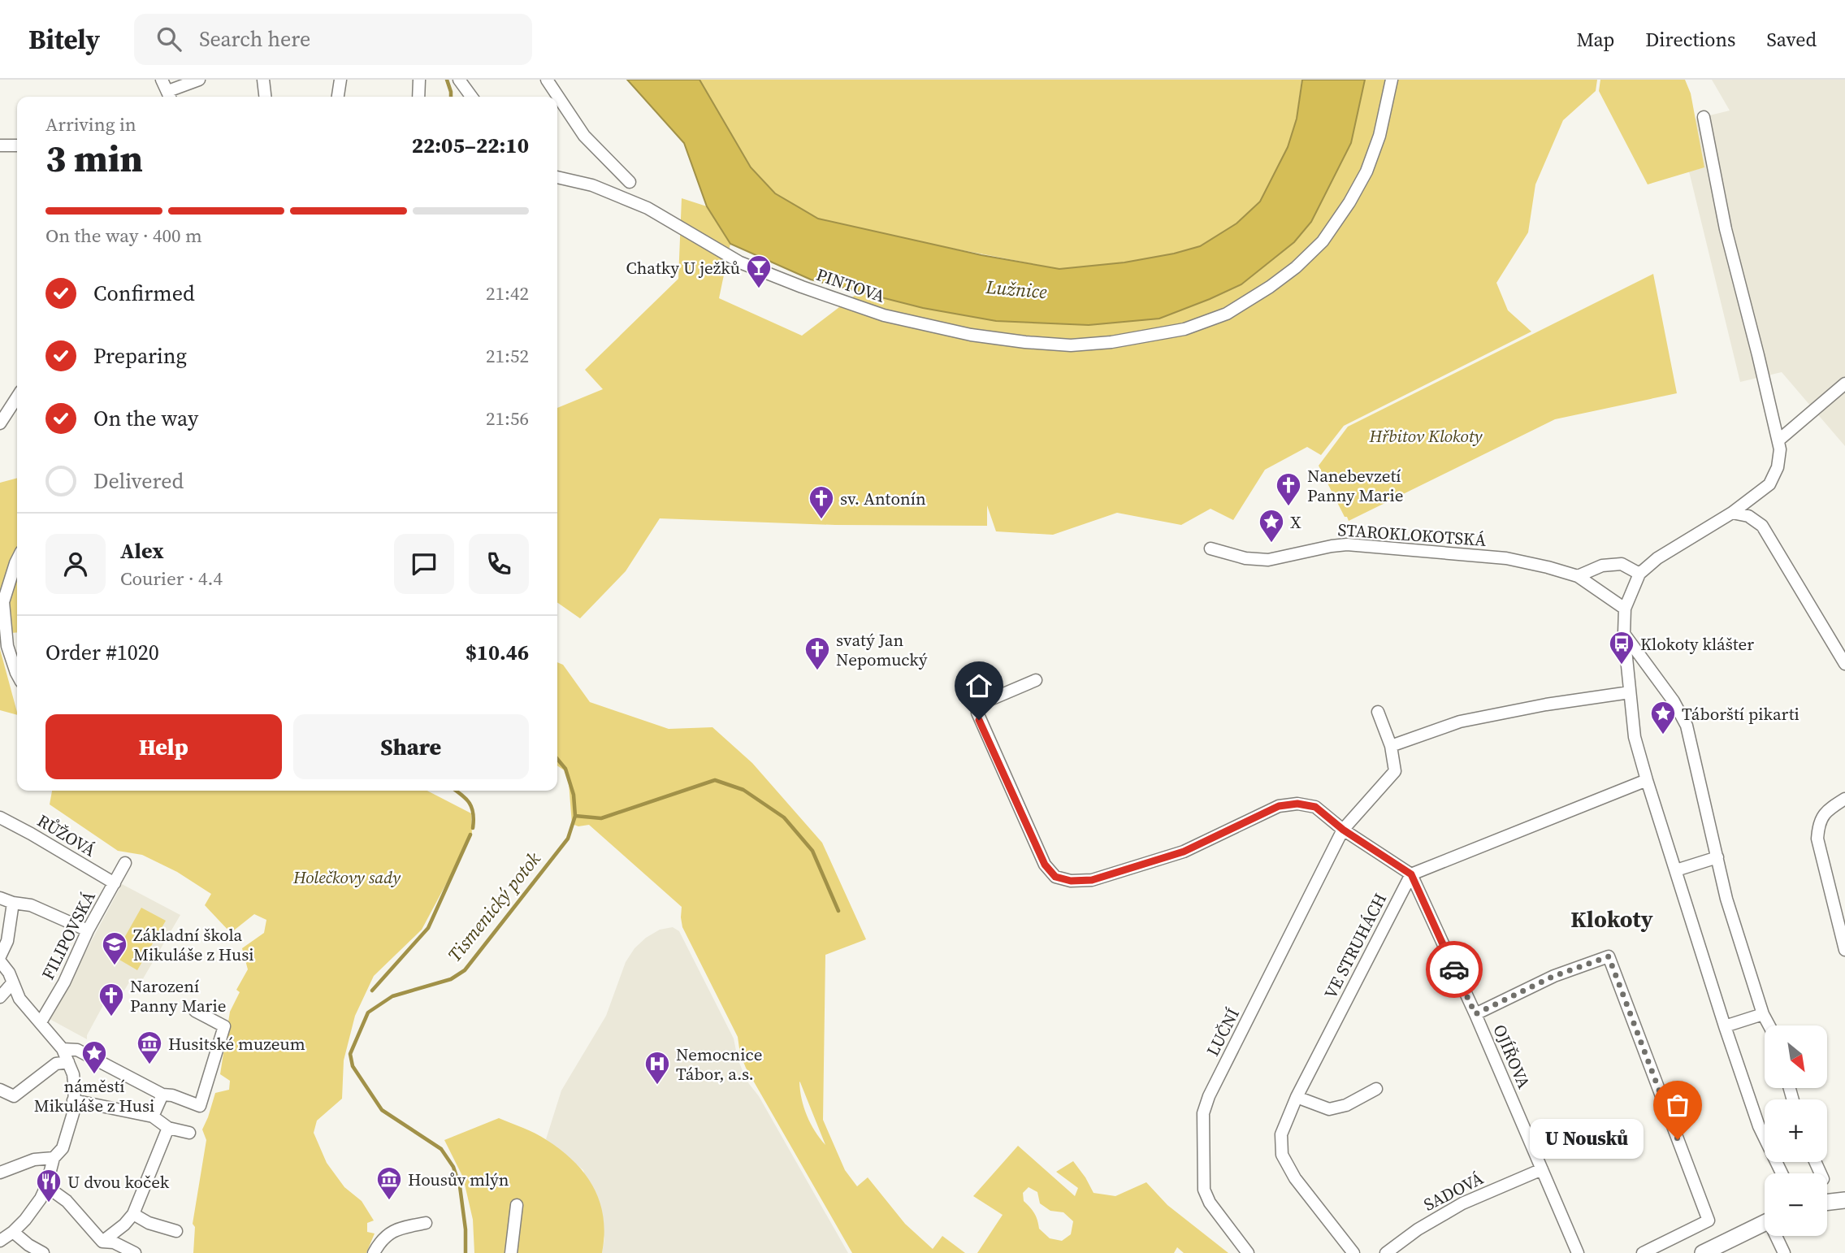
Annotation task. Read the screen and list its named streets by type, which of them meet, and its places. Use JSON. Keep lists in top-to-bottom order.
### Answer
{
  "streets": {
    "street": [
      "PINTOVA",
      "STAROKLOKOTSKÁ",
      "RŮŽOVÁ",
      "FILIPOVSKÁ",
      "VE STRUHÁCH",
      "LUČNÍ",
      "OJÍŘOVA",
      "SADOVÁ"
    ]
  },
  "crossings": [
    ["RŮŽOVÁ", "FILIPOVSKÁ"],
    ["VE STRUHÁCH", "OJÍŘOVA"],
    ["OJÍŘOVA", "SADOVÁ"]
  ],
  "districts": ["Klokoty"],
  "water": ["Lužnice", "Tismenický potok"],
  "parks": ["Hřbitov Klokoty", "Holečkovy sady"],
  "places": {
    "bar": ["Chatky U ježků"],
    "church": [
      "Nanebevzetí Panny Marie",
      "sv. Antonín",
      "svatý Jan Nepomucký",
      "Narození Panny Marie"
    ],
    "place": ["X", "Táborští pikarti", "náměstí Mikuláše z Husi"],
    "bus stop": ["Klokoty klášter"],
    "school or university": ["Základní škola Mikuláše z Husi"],
    "museum": ["Husitské muzeum", "Housův mlýn"],
    "hospital": ["Nemocnice Tábor, a.s."],
    "other": ["U Nousků"],
    "restaurant": ["U dvou koček"]
  },
  "north": "bottom right",
  "page": {
    "header": "Bitely",
    "search": "Search here",
    "nav": ["Map", "Directions", "Saved"],
    "heading": ["3 min", "Arriving in", "22:05–22:10"],
    "panel": [
      "Alex",
      "Courier · 4.4",
      "Order #1020",
      "$10.46"
    ],
    "bar": "On the way · 400 m",
    "list": [
      ["Confirmed", "21:42"],
      ["Preparing", "21:52"],
      ["On the way", "21:56"],
      "Delivered"
    ],
    "buttons": ["Help", "Share"],
    "map_buttons": ["+", "−"],
    "bubble": "U Nousků"
  }
}
